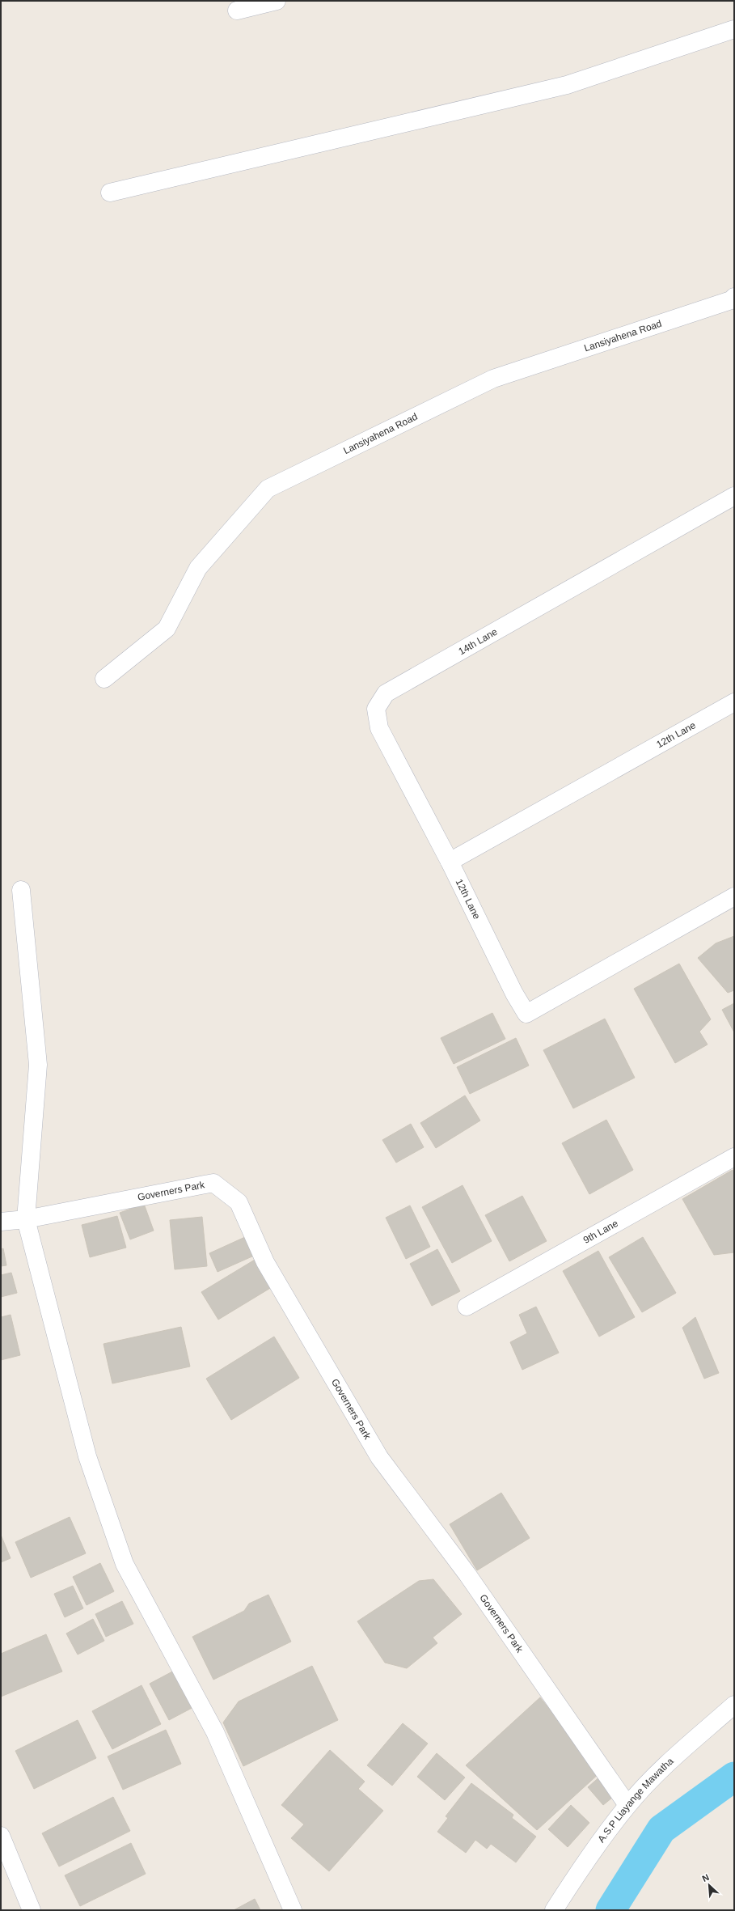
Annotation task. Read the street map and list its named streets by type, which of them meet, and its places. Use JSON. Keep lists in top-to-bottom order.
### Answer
{
  "streets": {
    "street": [
      "Lansiyahena Road",
      "14th Lane",
      "12th Lane",
      "Governers Park",
      "9th Lane",
      "A.S.P Liayange Mawatha"
    ]
  },
  "crossings": [
    ["14th Lane", "12th Lane"],
    ["Governers Park", "A.S.P Liayange Mawatha"]
  ],
  "north": "top left"
}
